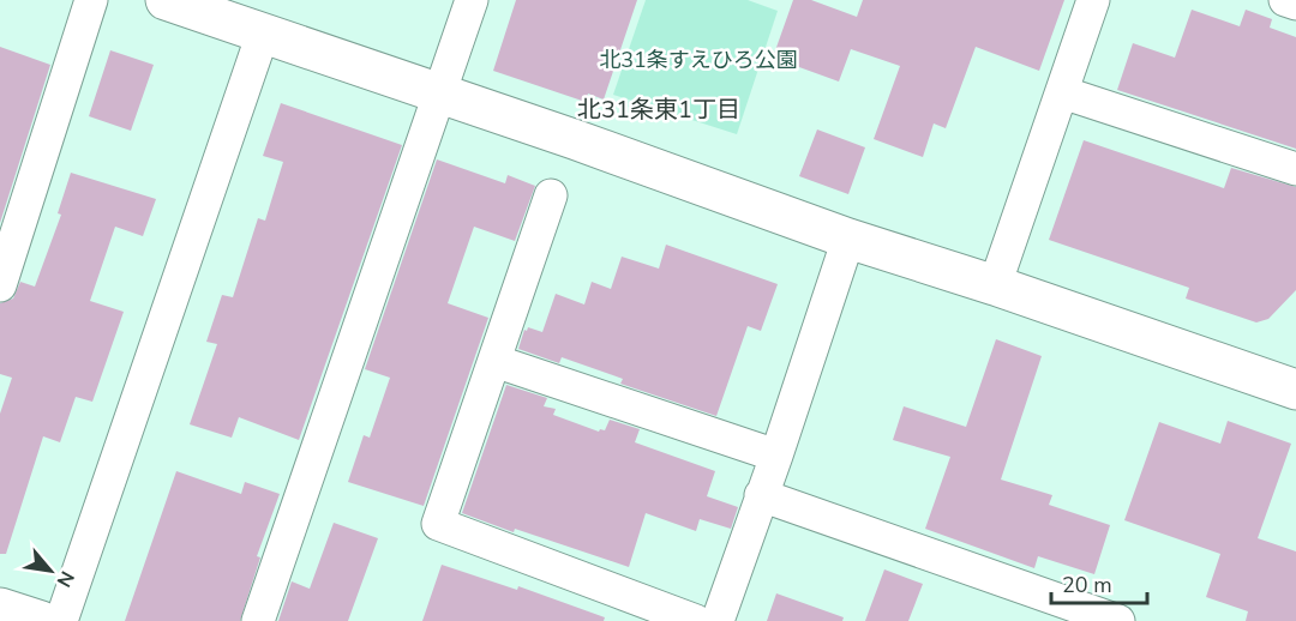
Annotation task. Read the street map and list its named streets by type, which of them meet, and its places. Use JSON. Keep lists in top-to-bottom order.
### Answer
{
  "districts": ["北31条東1丁目"],
  "parks": ["北31条すえひろ公園"],
  "scale_bar": "20 m",
  "north": "bottom right"
}
